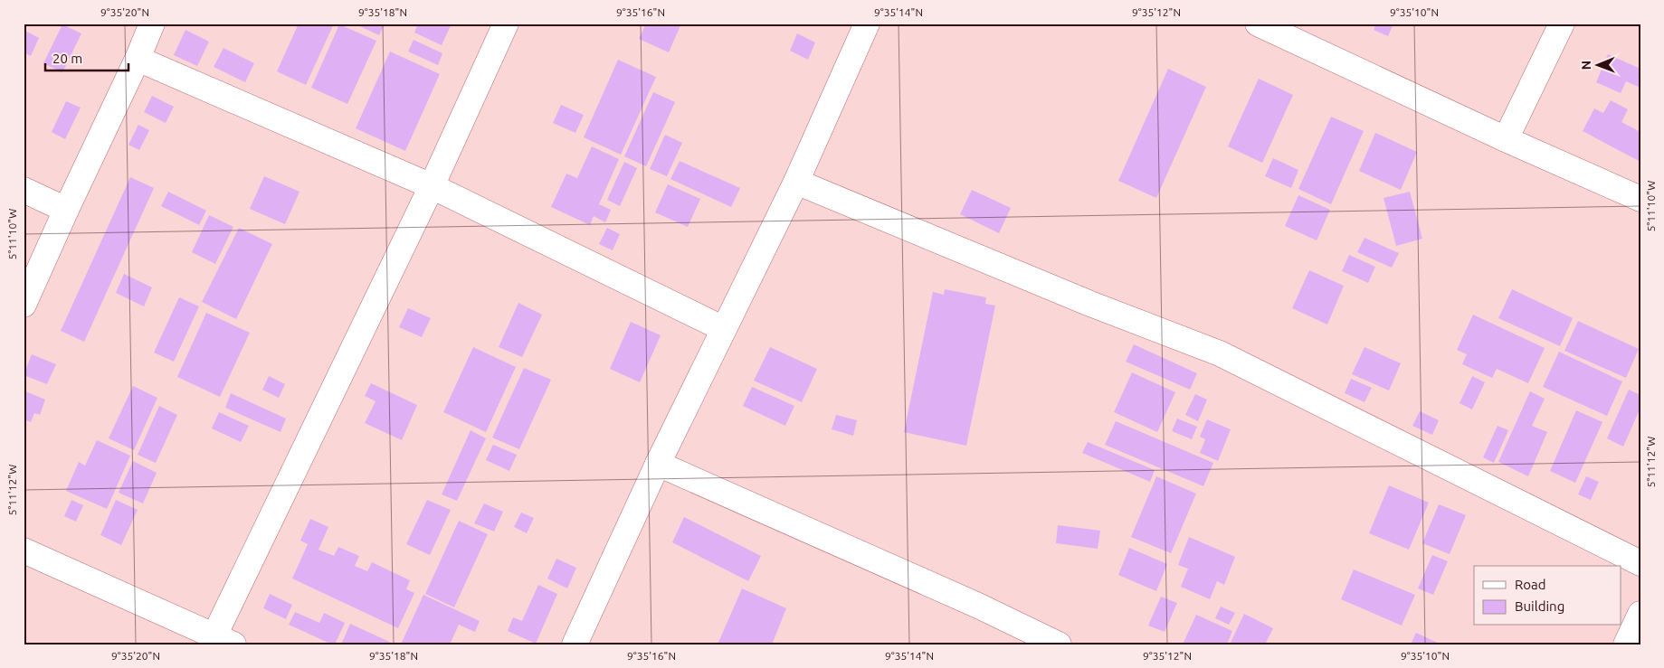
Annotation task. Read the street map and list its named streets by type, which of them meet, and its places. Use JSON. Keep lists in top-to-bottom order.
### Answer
{
  "legend": ["Road", "Building"],
  "scale_bar": "20 m",
  "north": "left",
  "coordinates": [
    "9°35'20\"N",
    "9°35'18\"N",
    "9°35'16\"N",
    "9°35'14\"N",
    "9°35'12\"N",
    "9°35'10\"N",
    "5°11'10\"W",
    "5°11'12\"W"
  ]
}
